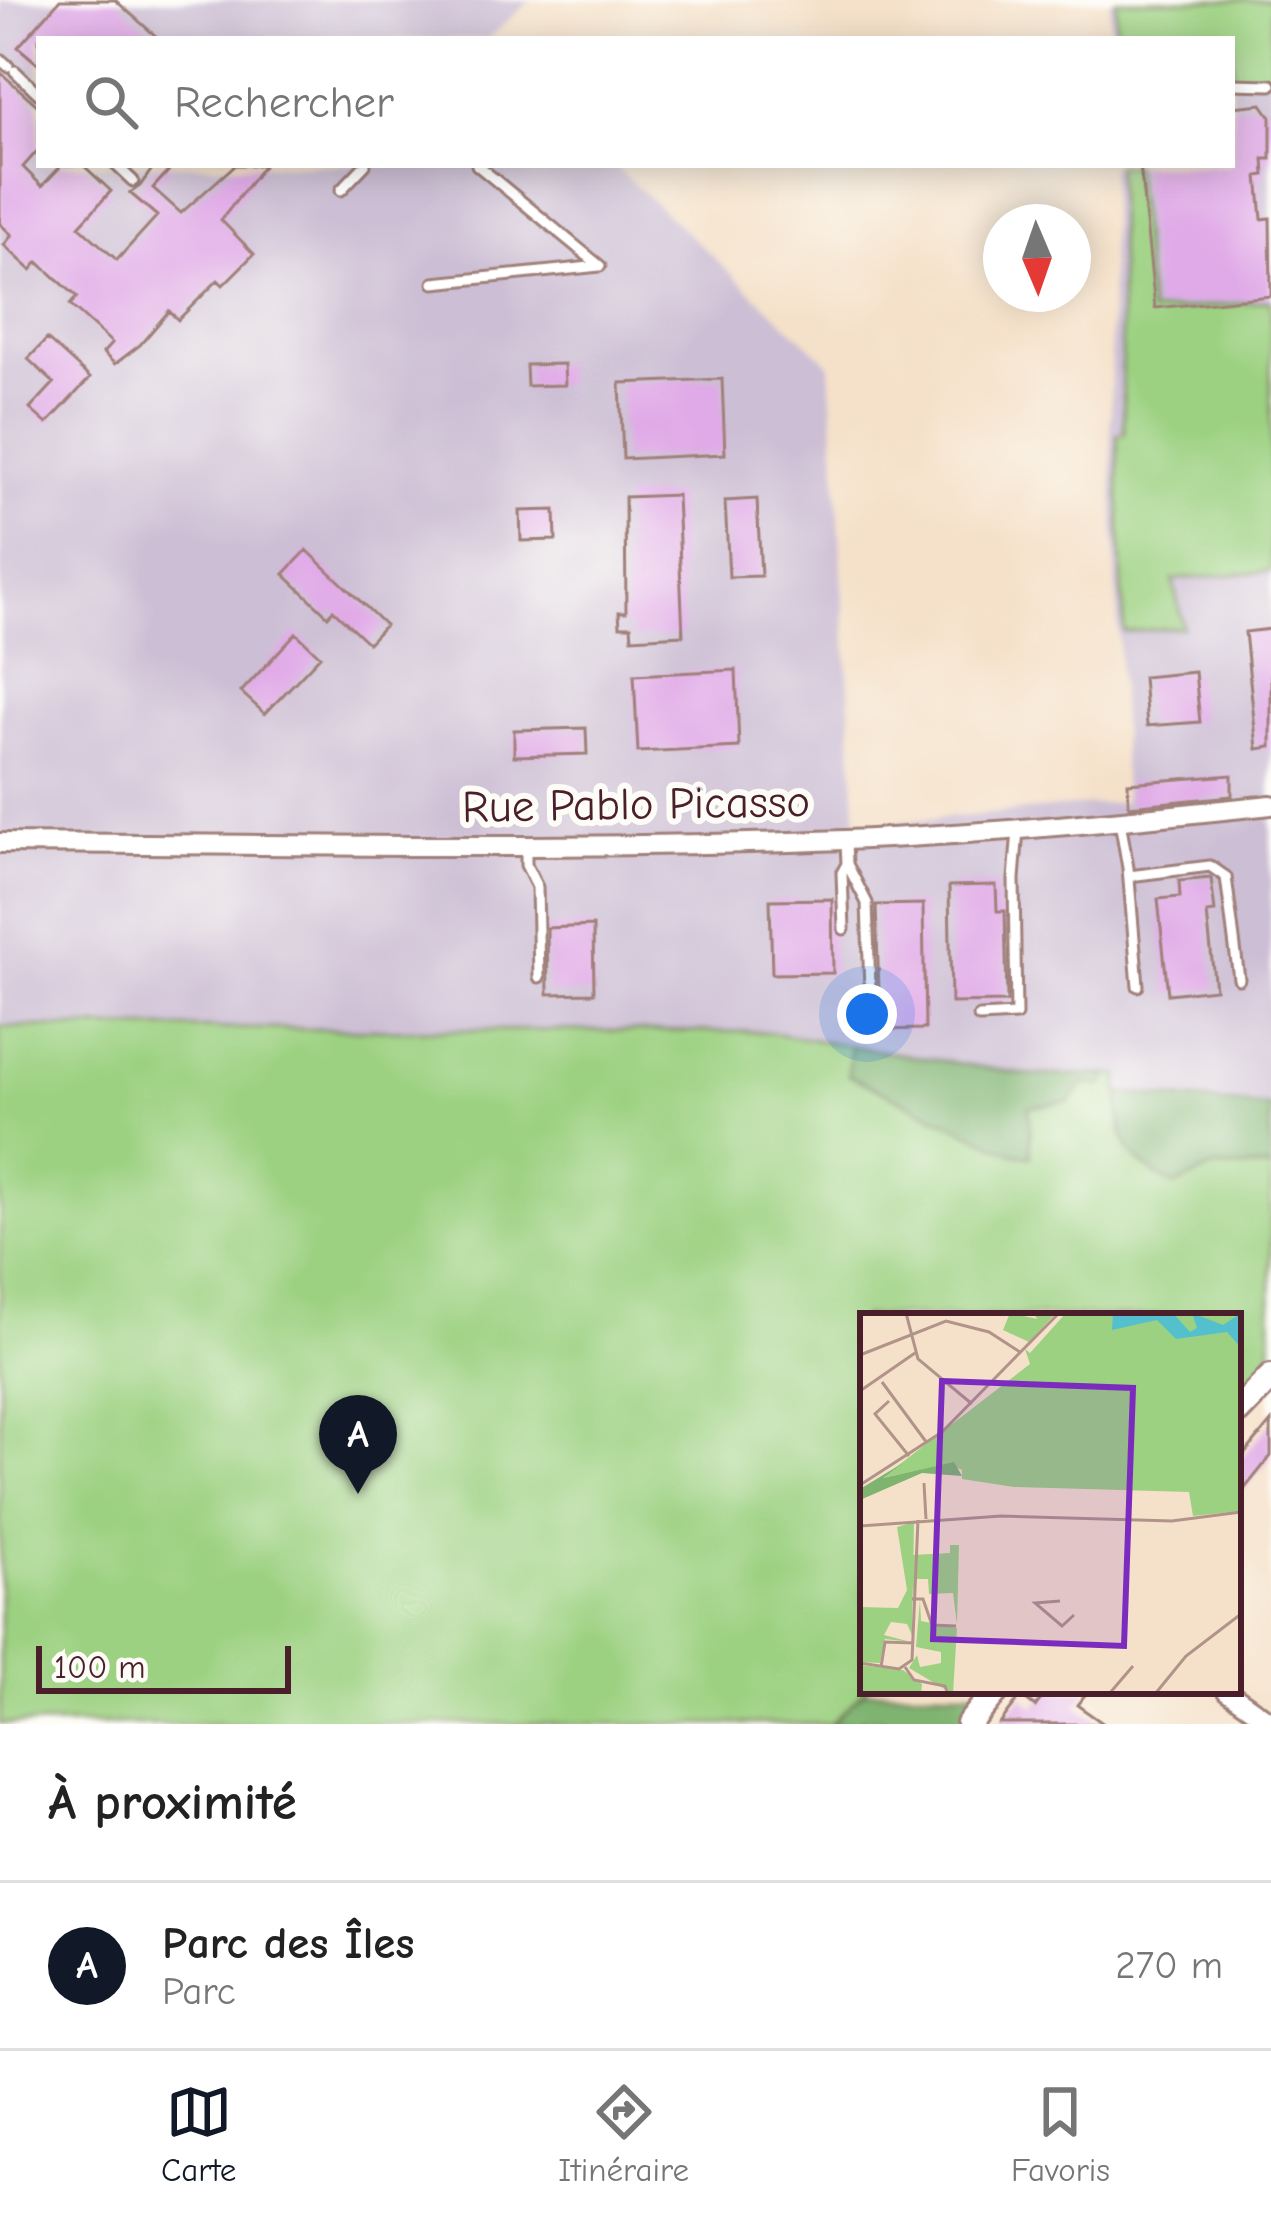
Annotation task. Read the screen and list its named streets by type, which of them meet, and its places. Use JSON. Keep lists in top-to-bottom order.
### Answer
{
  "streets": {
    "street": ["Rue Pablo Picasso"]
  },
  "scale_bar": "100 m",
  "north": "bottom",
  "page": {
    "search": "Rechercher",
    "pins": "A",
    "scale": "100 m",
    "heading": "À proximité",
    "list": [
      {
        "mark": "A",
        "name": "Parc des Îles",
        "note": "Parc",
        "value": "270 m"
      }
    ],
    "nav": ["Carte", "Itinéraire", "Favoris"]
  }
}
